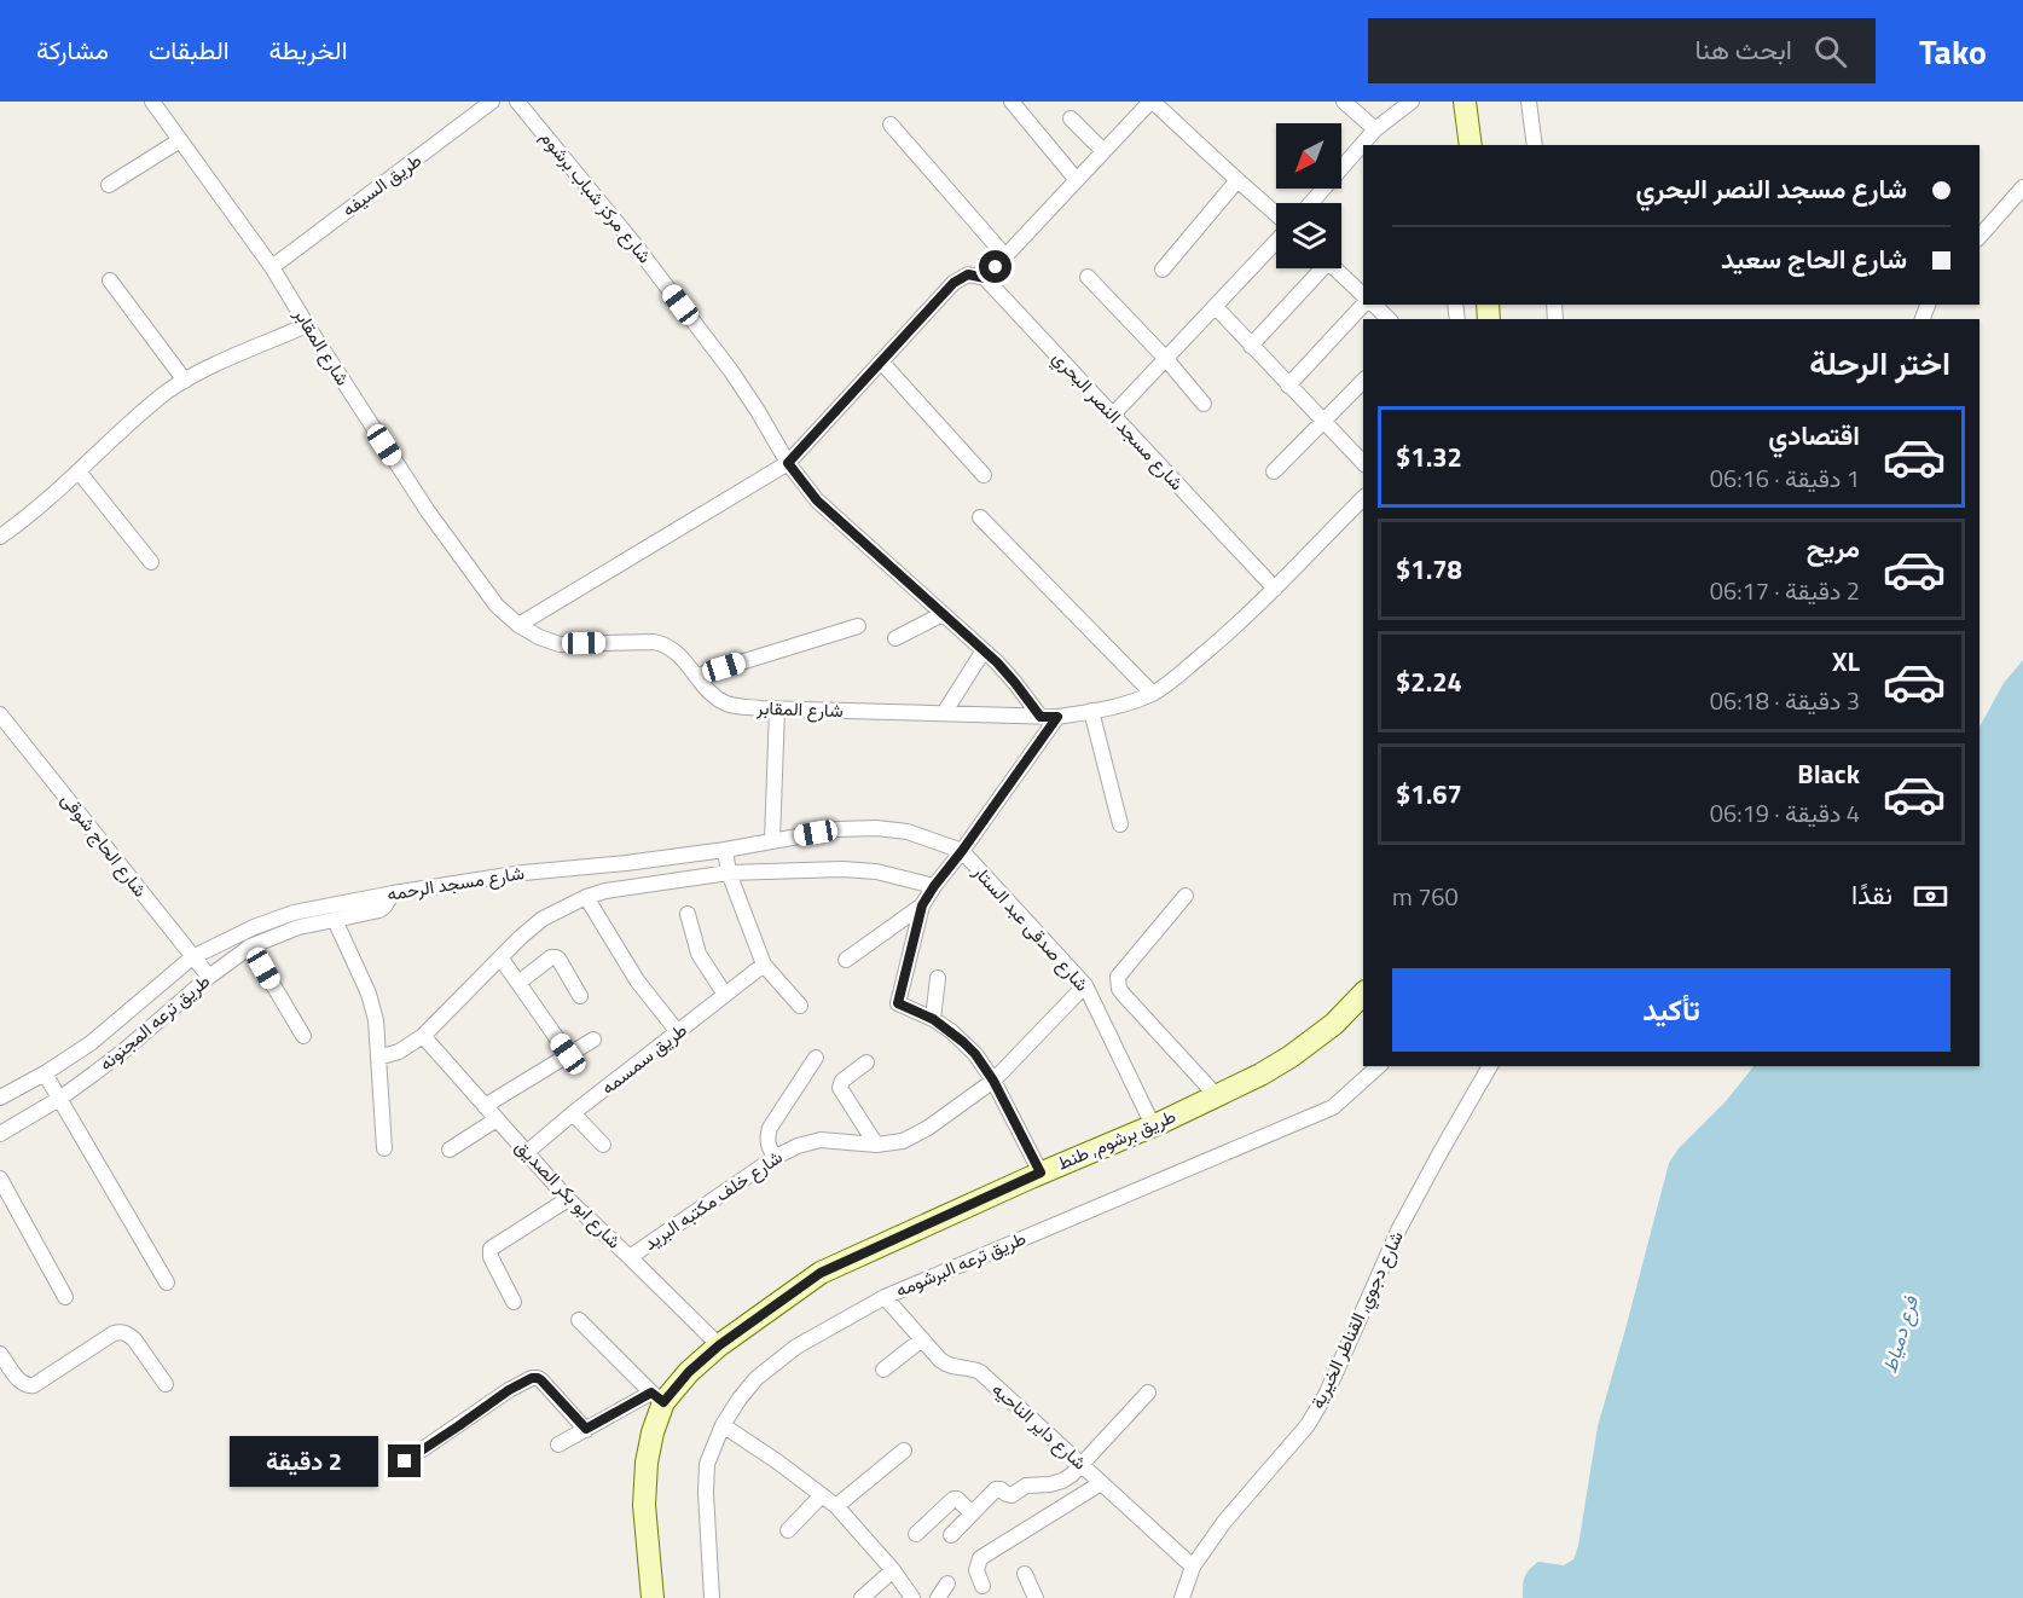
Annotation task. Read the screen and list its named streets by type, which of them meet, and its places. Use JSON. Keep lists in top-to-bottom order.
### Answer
{
  "streets": {
    "main road": ["طريق برشوم, طنط"],
    "street": [
      "طريق السيفه",
      "شارع مركز شباب برشوم",
      "شارع المقابر",
      "شارع مسجد النصر البحري",
      "شارع الحاج شوقى",
      "شارع مسجد الرحمه",
      "شارع صدقى عبد الستار",
      "طريق ترعه المجنونه",
      "طريق سمسمه",
      "شارع ابو بكر الصديق",
      "شارع خلف مكتبه البريد",
      "طريق ترعه البرشومه",
      "شارع دجوي, القناطر الخيرية",
      "شارع داير الناحيه"
    ]
  },
  "crossings": [
    ["طريق السيفه", "شارع المقابر"],
    ["شارع مركز شباب برشوم", "شارع المقابر"],
    ["شارع المقابر", "شارع مسجد النصر البحري"],
    ["شارع الحاج شوقى", "شارع مسجد الرحمه"],
    ["شارع الحاج شوقى", "طريق ترعه المجنونه"],
    ["شارع مسجد الرحمه", "شارع صدقى عبد الستار"],
    ["شارع مسجد الرحمه", "طريق ترعه المجنونه"],
    ["شارع صدقى عبد الستار", "طريق برشوم, طنط"],
    ["شارع صدقى عبد الستار", "شارع خلف مكتبه البريد"],
    ["طريق سمسمه", "شارع ابو بكر الصديق"],
    ["طريق برشوم, طنط", "شارع ابو بكر الصديق"],
    ["شارع ابو بكر الصديق", "شارع خلف مكتبه البريد"],
    ["طريق ترعه البرشومه", "شارع داير الناحيه"],
    ["شارع دجوي, القناطر الخيرية", "شارع داير الناحيه"]
  ],
  "water": ["فرع دمياط"],
  "north": "bottom left",
  "page": {
    "header": "Tako",
    "search": "ابحث هنا",
    "nav": ["الخريطة", "الطبقات", "مشاركة"],
    "banner": ["شارع مسجد النصر البحري", "شارع الحاج سعيد"],
    "heading": "اختر الرحلة",
    "list": [
      {
        "name": "اقتصادي",
        "note": "1 دقيقة · 06:16",
        "value": "$1.32"
      },
      {
        "name": "مريح",
        "note": "2 دقيقة · 06:17",
        "value": "$1.78"
      },
      {
        "name": "XL",
        "note": "3 دقيقة · 06:18",
        "value": "$2.24"
      },
      {
        "name": "Black",
        "note": "4 دقيقة · 06:19",
        "value": "$1.67"
      }
    ],
    "pay": ["نقدًا", "760 m"],
    "buttons": "تأكيد",
    "bubble": "2 دقيقة"
  }
}
